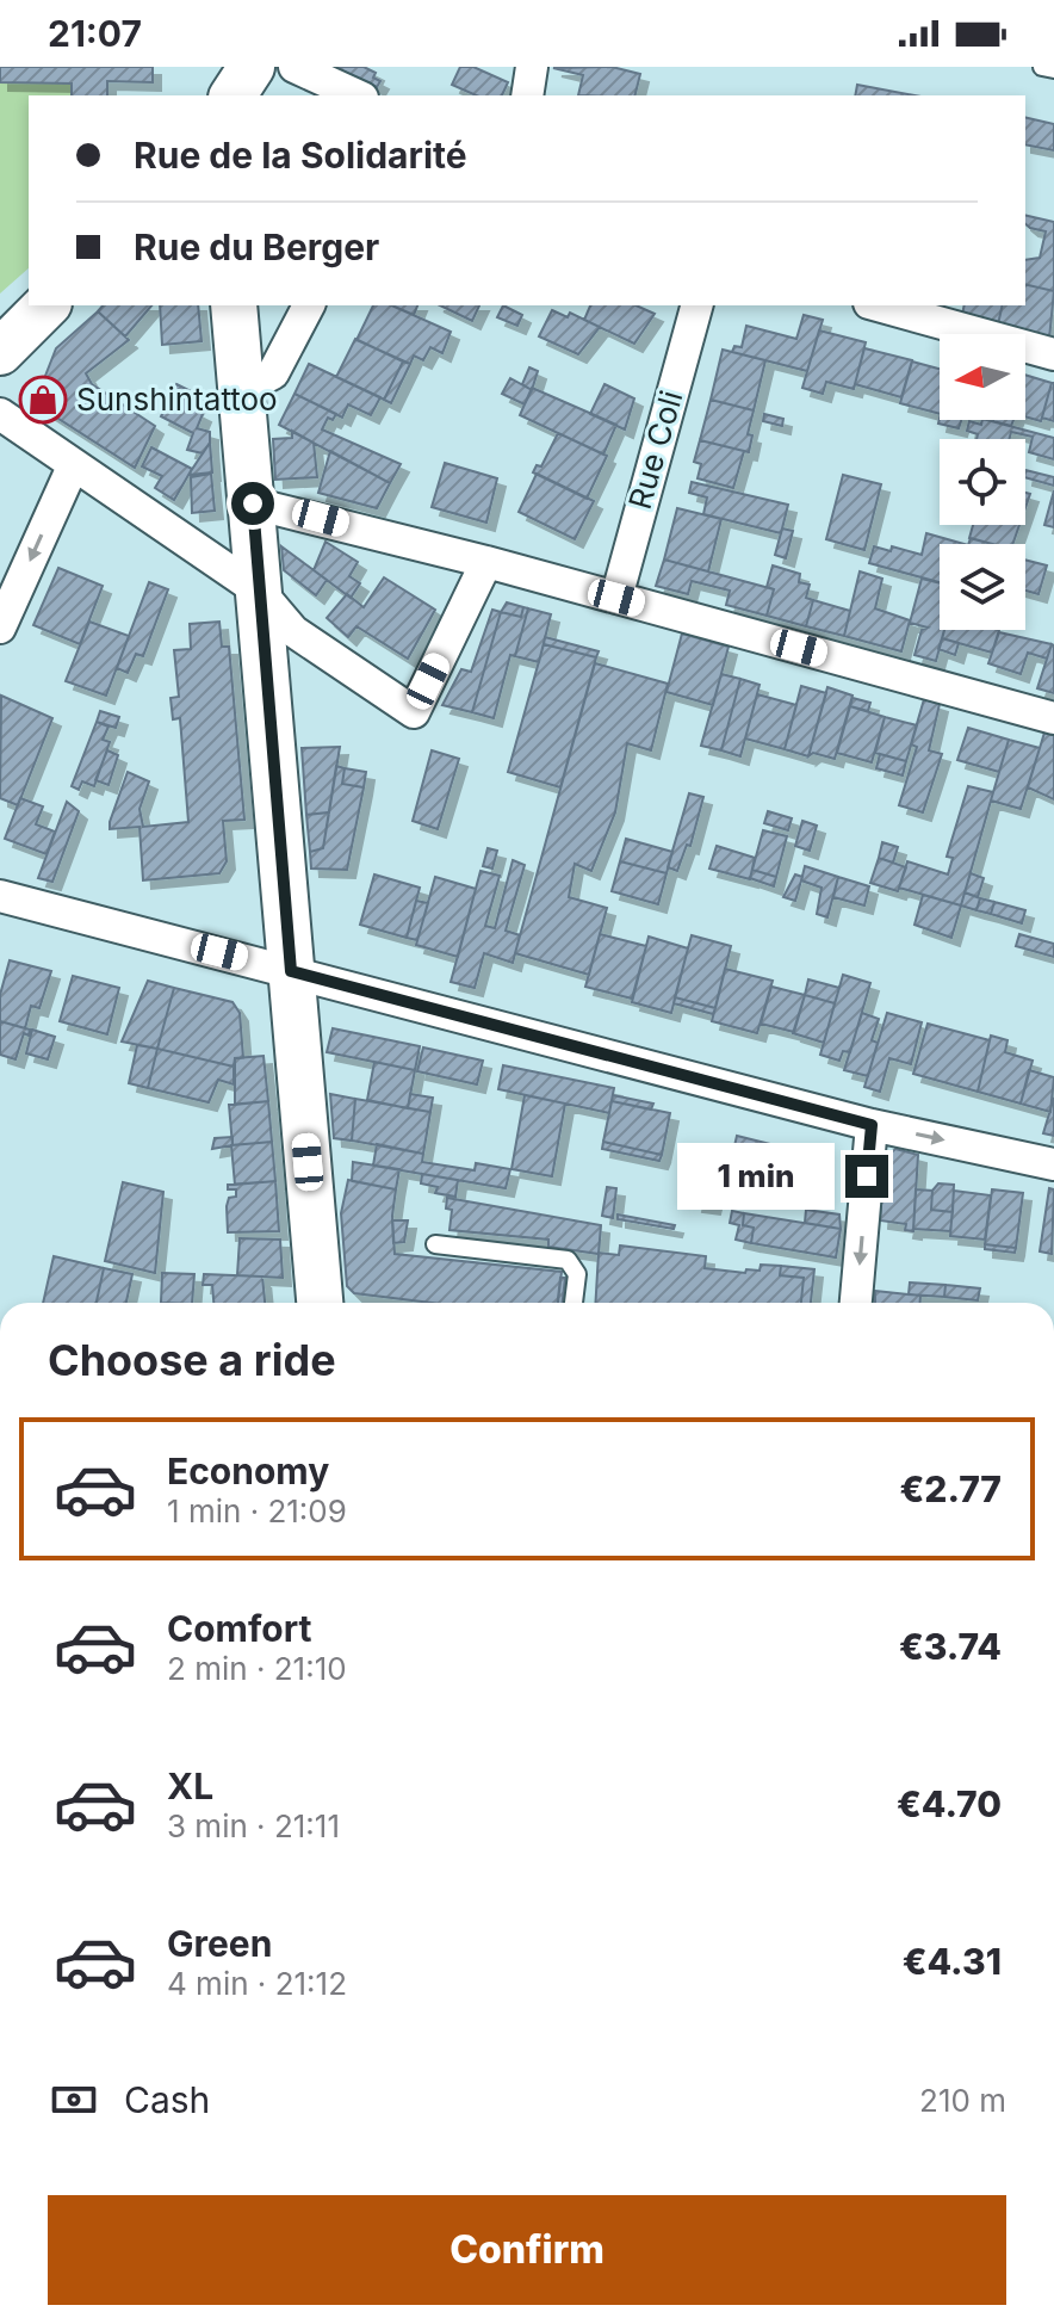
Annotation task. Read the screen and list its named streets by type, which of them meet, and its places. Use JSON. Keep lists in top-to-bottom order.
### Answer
{
  "streets": {
    "street": ["Rue Coli"]
  },
  "places": {
    "shop": ["Sunshintattoo"]
  },
  "north": "left",
  "page": {
    "status": "21:07",
    "banner": ["Rue de la Solidarité", "Rue du Berger"],
    "bubble": "1 min",
    "heading": "Choose a ride",
    "list": [
      {
        "name": "Economy",
        "note": "1 min · 21:09",
        "value": "€2.77"
      },
      {
        "name": "Comfort",
        "note": "2 min · 21:10",
        "value": "€3.74"
      },
      {
        "name": "XL",
        "note": "3 min · 21:11",
        "value": "€4.70"
      },
      {
        "name": "Green",
        "note": "4 min · 21:12",
        "value": "€4.31"
      }
    ],
    "pay": ["Cash", "210 m"],
    "buttons": "Confirm"
  }
}
